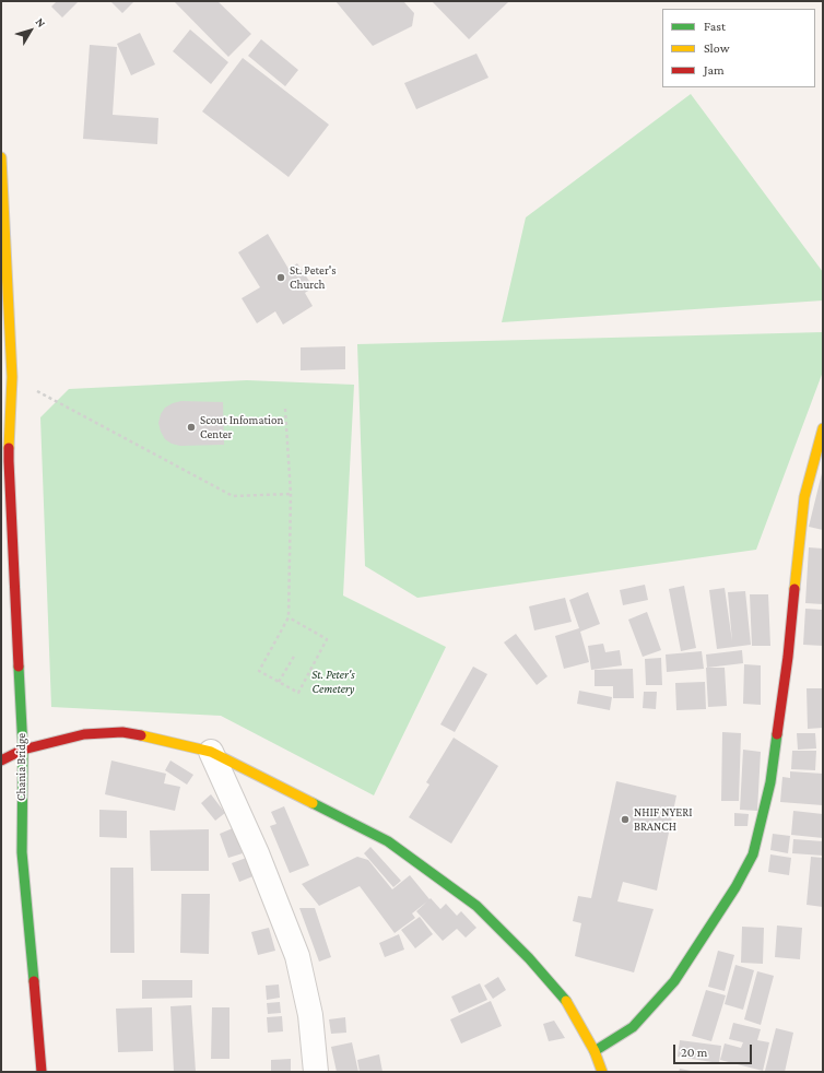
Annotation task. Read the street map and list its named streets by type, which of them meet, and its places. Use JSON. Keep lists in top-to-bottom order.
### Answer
{
  "streets": {
    "street": ["Chania Bridge"]
  },
  "parks": ["St. Peter's Cemetery"],
  "places": ["St. Peter's Church", "Scout Infomation Center", "NHIF NYERI BRANCH"],
  "legend": ["Fast", "Slow", "Jam"],
  "scale_bar": "20 m",
  "north": "top right"
}
